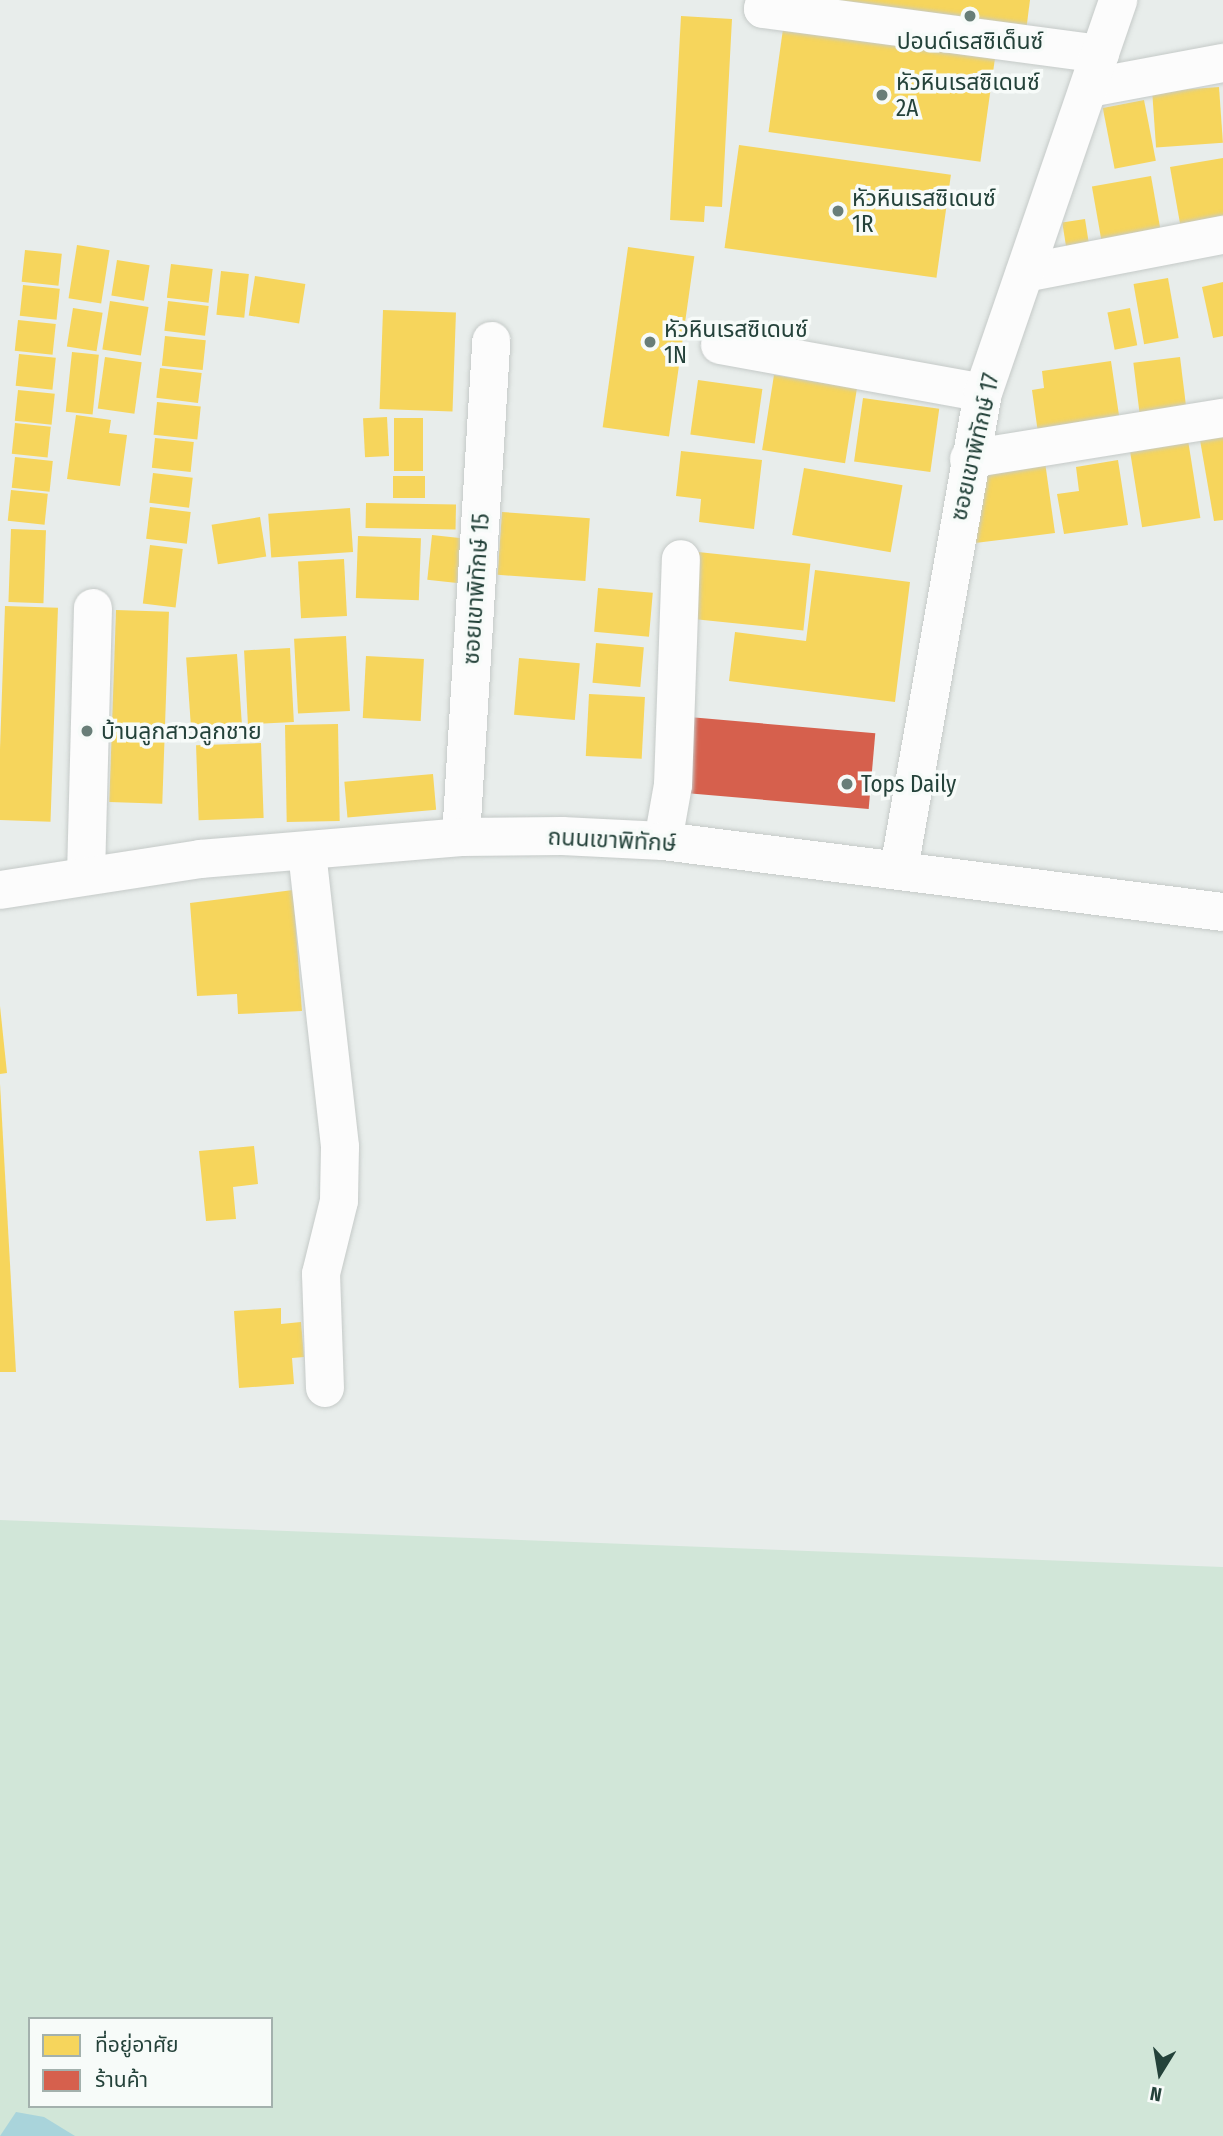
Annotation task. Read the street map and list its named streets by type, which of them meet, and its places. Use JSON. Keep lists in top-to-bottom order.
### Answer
{
  "streets": {
    "street": ["ซอยเขาพิทักษ์ 17", "ซอยเขาพิทักษ์ 15", "ถนนเขาพิทักษ์"]
  },
  "crossings": [
    ["ซอยเขาพิทักษ์ 17", "ถนนเขาพิทักษ์"],
    ["ซอยเขาพิทักษ์ 15", "ถนนเขาพิทักษ์"]
  ],
  "places": [
    "ปอนด์เรสซิเด็นซ์",
    "หัวหินเรสซิเดนซ์ 2A",
    "หัวหินเรสซิเดนซ์ 1R",
    "หัวหินเรสซิเดนซ์ 1N",
    "บ้านลูกสาวลูกชาย",
    "Tops Daily"
  ],
  "legend": ["ที่อยู่อาศัย", "ร้านค้า"],
  "north": "bottom"
}
